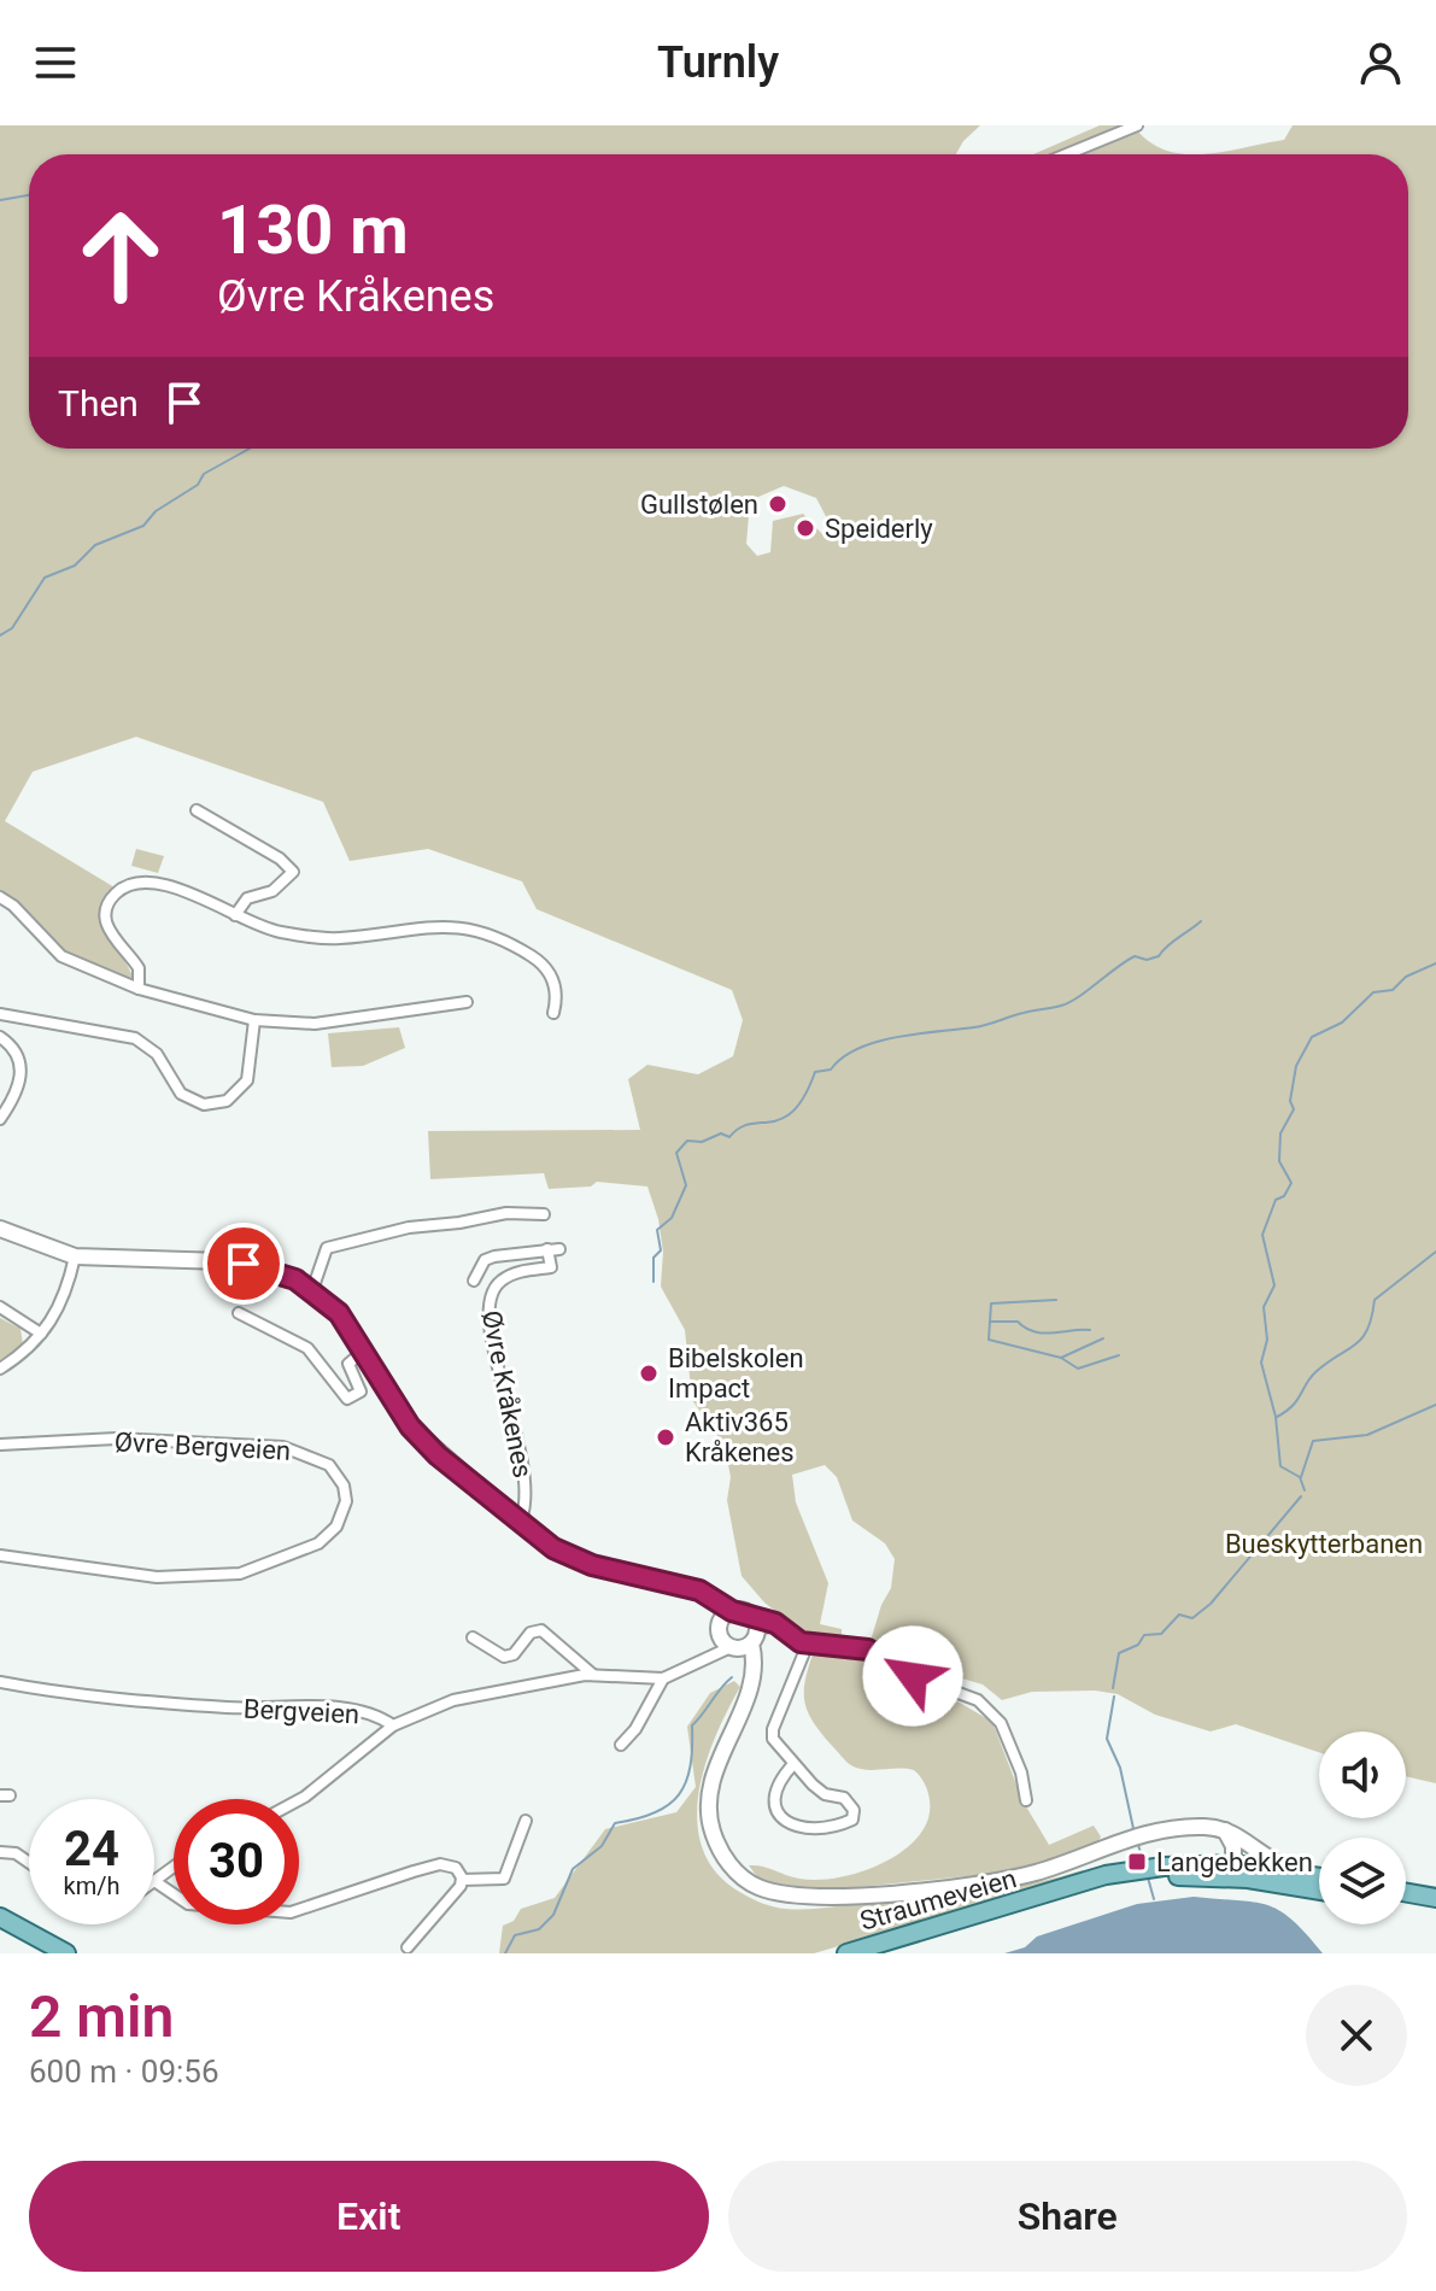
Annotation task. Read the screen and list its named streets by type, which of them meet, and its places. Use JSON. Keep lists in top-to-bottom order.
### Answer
{
  "streets": {
    "main road": ["Øvre Kråkenes", "Straumeveien"],
    "street": ["Øvre Bergveien", "Bergveien"]
  },
  "parks": ["Bueskytterbanen"],
  "places": {
    "other": [
      "Gullstølen",
      "Speiderly",
      "Bibelskolen Impact",
      "Aktiv365 Kråkenes"
    ],
    "transit": ["Langebekken"]
  },
  "page": {
    "header": "Turnly",
    "turn": ["130 m", "Øvre Kråkenes"],
    "then": "Then",
    "speed": "24 km/h",
    "limit": "30",
    "heading": ["2 min", "600 m · 09:56"],
    "buttons": ["Exit", "Share"]
  }
}
